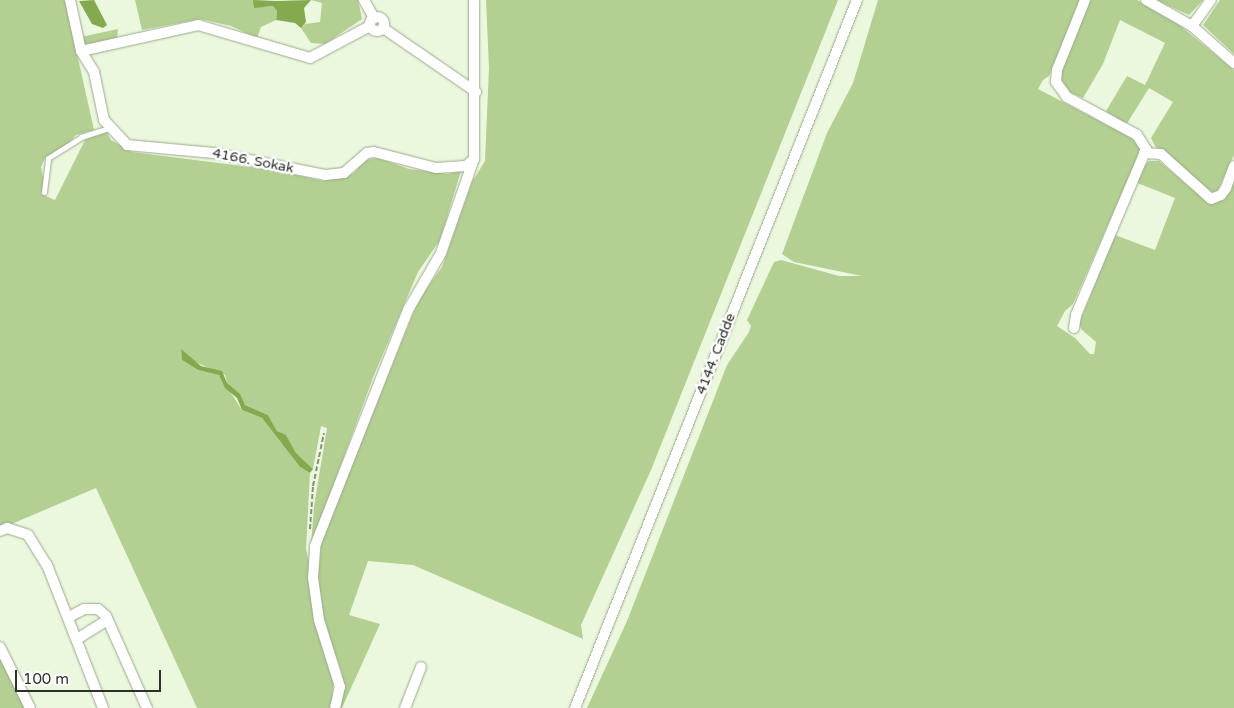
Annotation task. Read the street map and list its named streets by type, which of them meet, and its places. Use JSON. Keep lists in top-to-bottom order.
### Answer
{
  "streets": {
    "street": ["4166. Sokak", "4144. Cadde"]
  },
  "scale_bar": "100 m"
}
